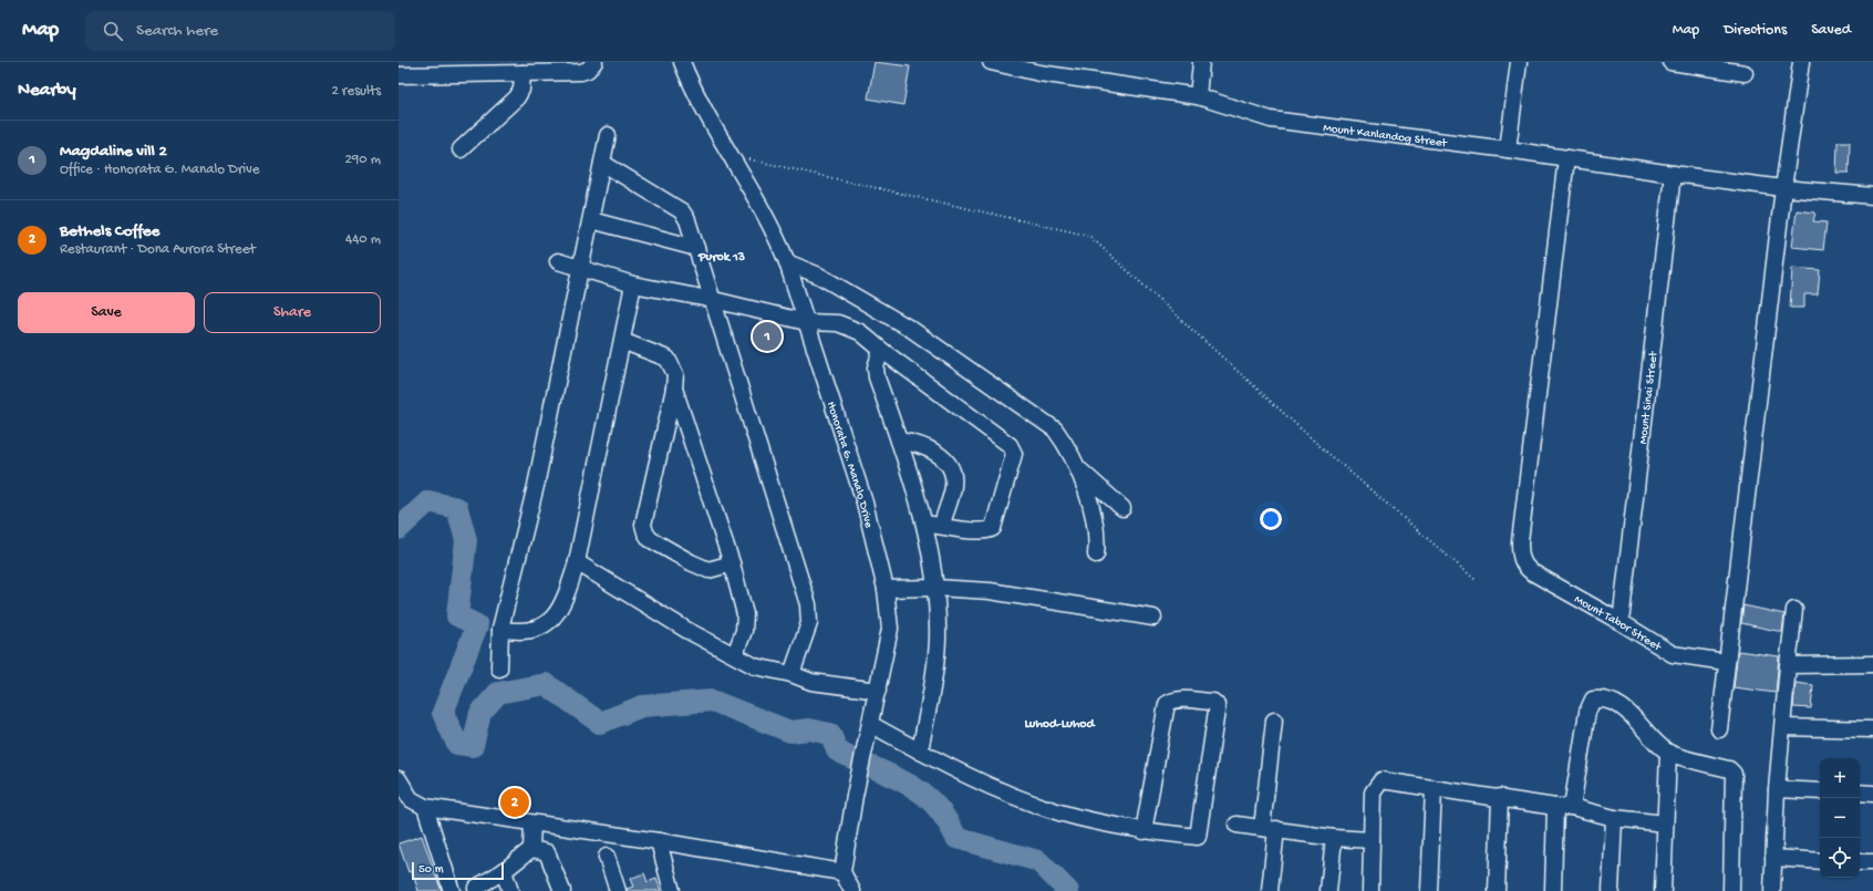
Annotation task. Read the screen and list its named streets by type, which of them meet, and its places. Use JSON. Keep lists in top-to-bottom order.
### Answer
{
  "streets": {
    "street": [
      "Mount Kanlandog Street",
      "Mount Sinai Street",
      "Honorata G. Manalo Drive",
      "Mount Tabor Street"
    ]
  },
  "crossings": [
    ["Mount Kanlandog Street", "Mount Sinai Street"],
    ["Mount Kanlandog Street", "Mount Tabor Street"],
    ["Mount Sinai Street", "Mount Tabor Street"]
  ],
  "districts": ["Purok 13", "Luhod-Luhod"],
  "scale_bar": "50 m",
  "page": {
    "header": "Map",
    "search": "Search here",
    "nav": ["Map", "Directions", "Saved"],
    "heading": ["Nearby", "2 results"],
    "list": [
      {
        "mark": "1",
        "name": "Magdaline vill 2",
        "note": "Office · Honorata G. Manalo Drive",
        "value": "290 m"
      },
      {
        "mark": "2",
        "name": "Bethels Coffee",
        "note": "Restaurant · Dona Aurora Street",
        "value": "440 m"
      }
    ],
    "buttons": ["Save", "Share"],
    "pins": ["1", "2"],
    "map_buttons": ["+", "−"],
    "scale": "50 m"
  }
}
